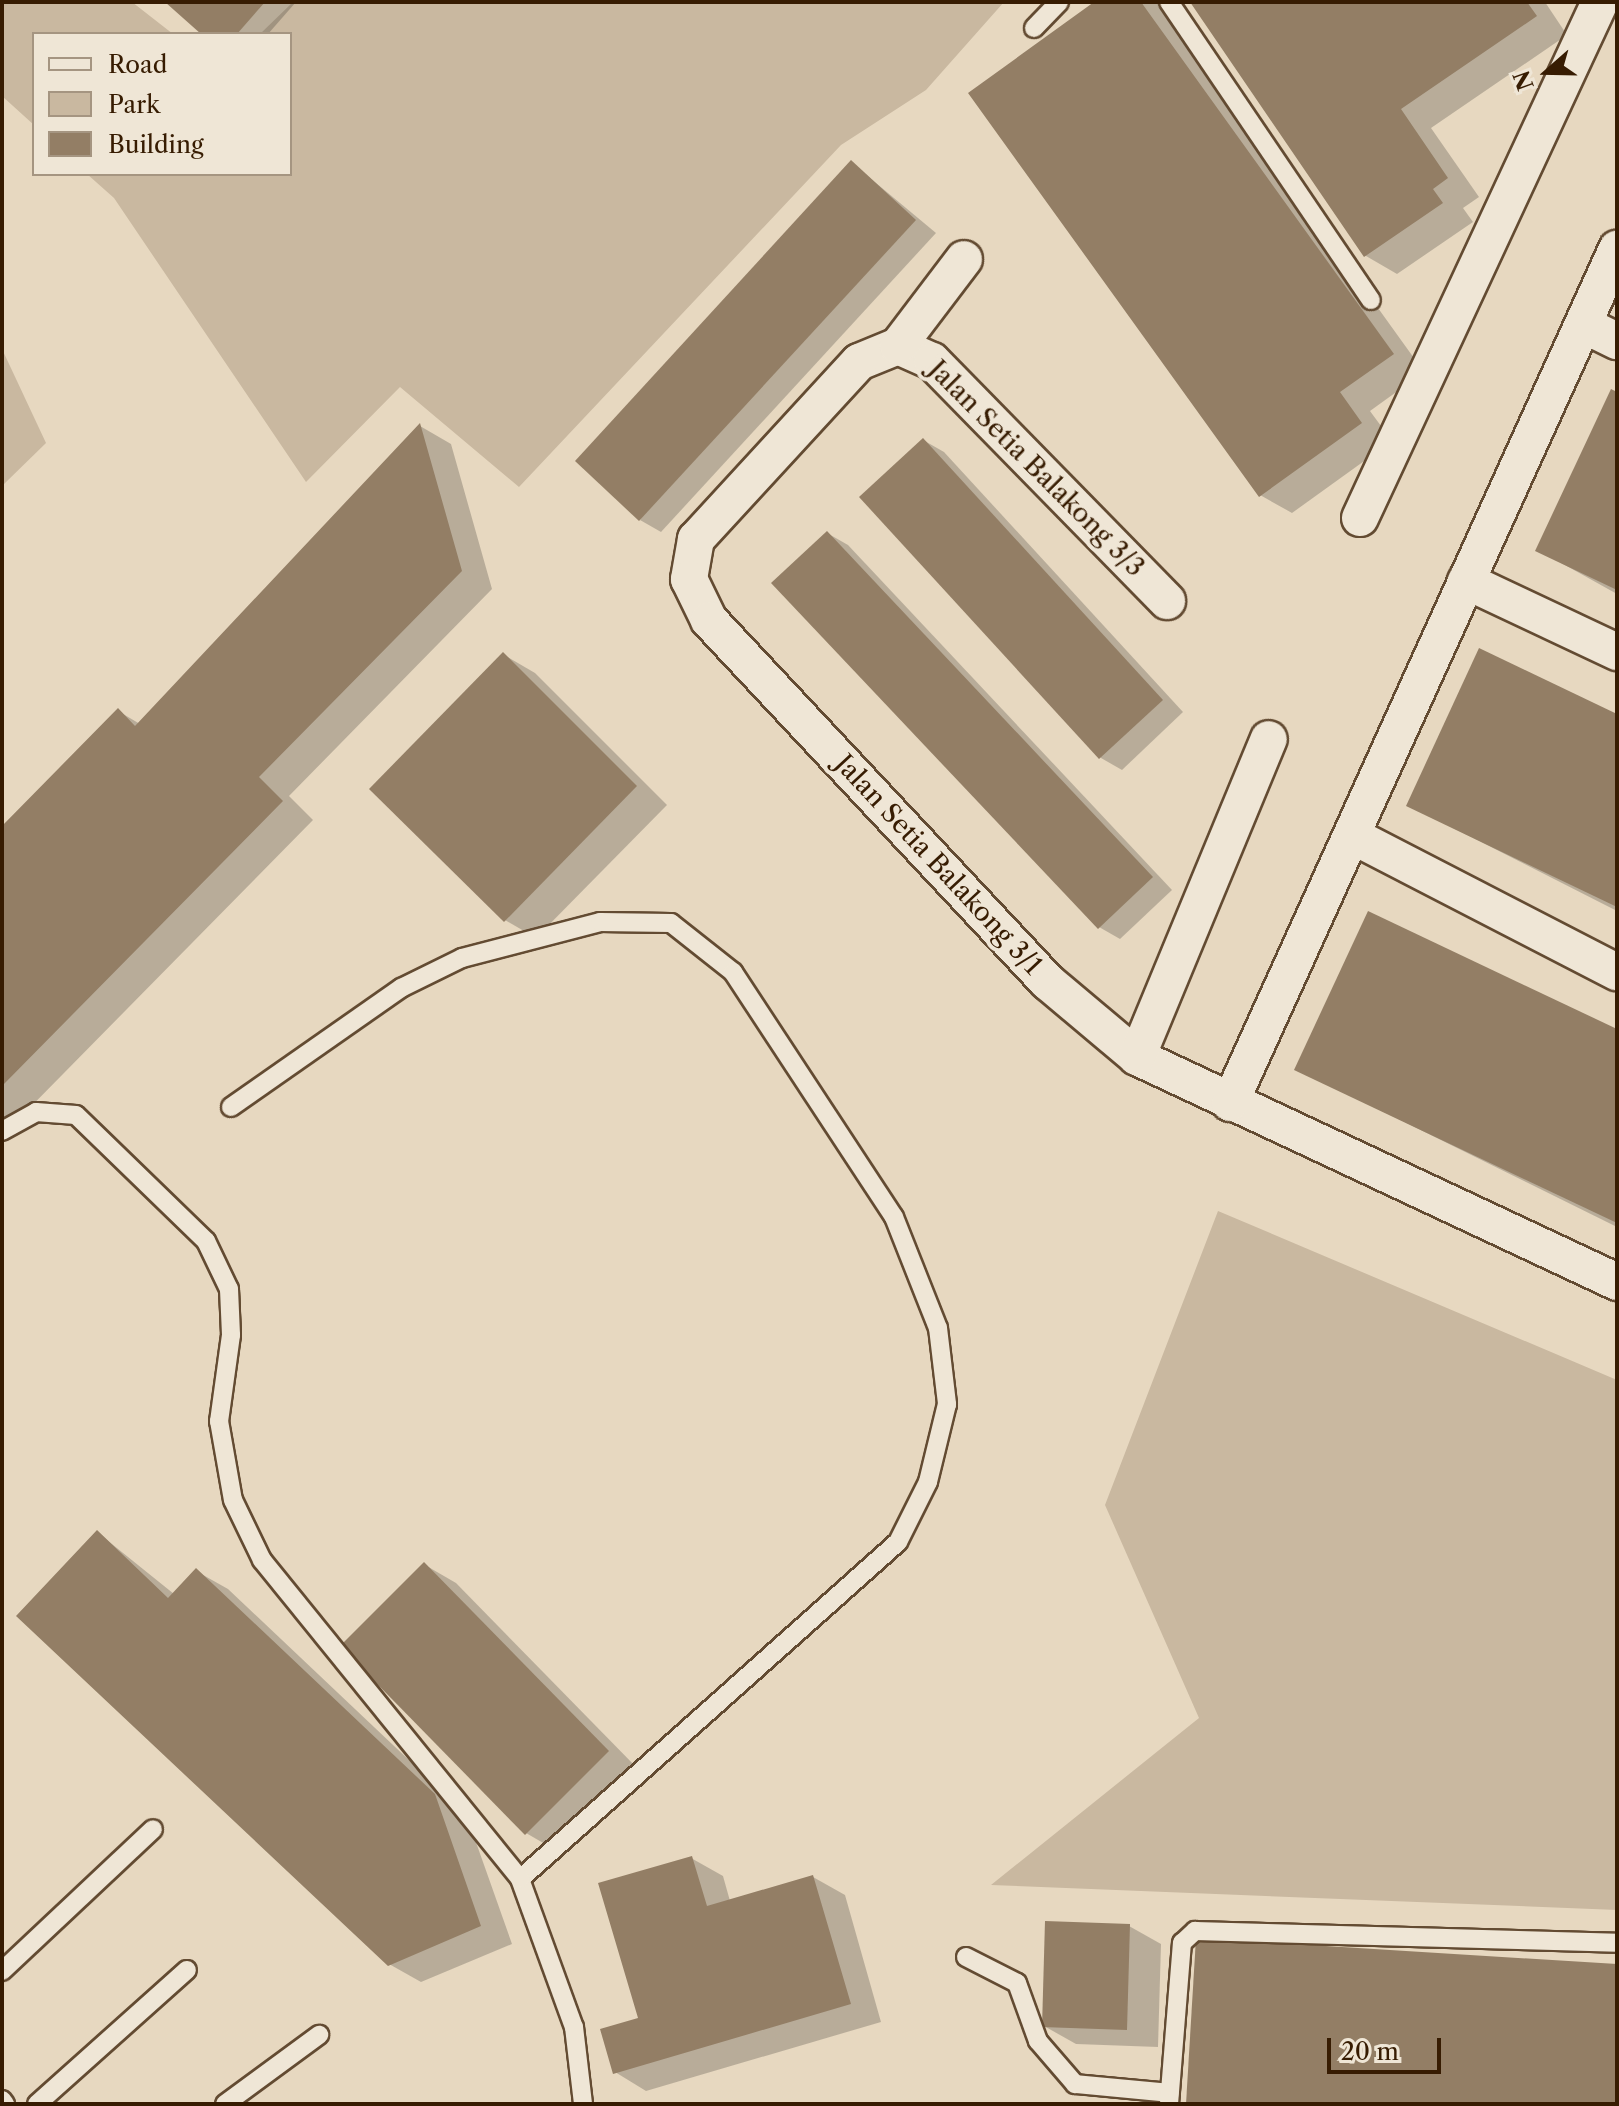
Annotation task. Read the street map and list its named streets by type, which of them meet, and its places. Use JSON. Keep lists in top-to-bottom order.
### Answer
{
  "streets": {
    "street": ["Jalan Setia Balakong 3/3", "Jalan Setia Balakong 3/1"]
  },
  "crossings": [
    ["Jalan Setia Balakong 3/3", "Jalan Setia Balakong 3/1"]
  ],
  "legend": ["Road", "Park", "Building"],
  "scale_bar": "20 m",
  "north": "left"
}
